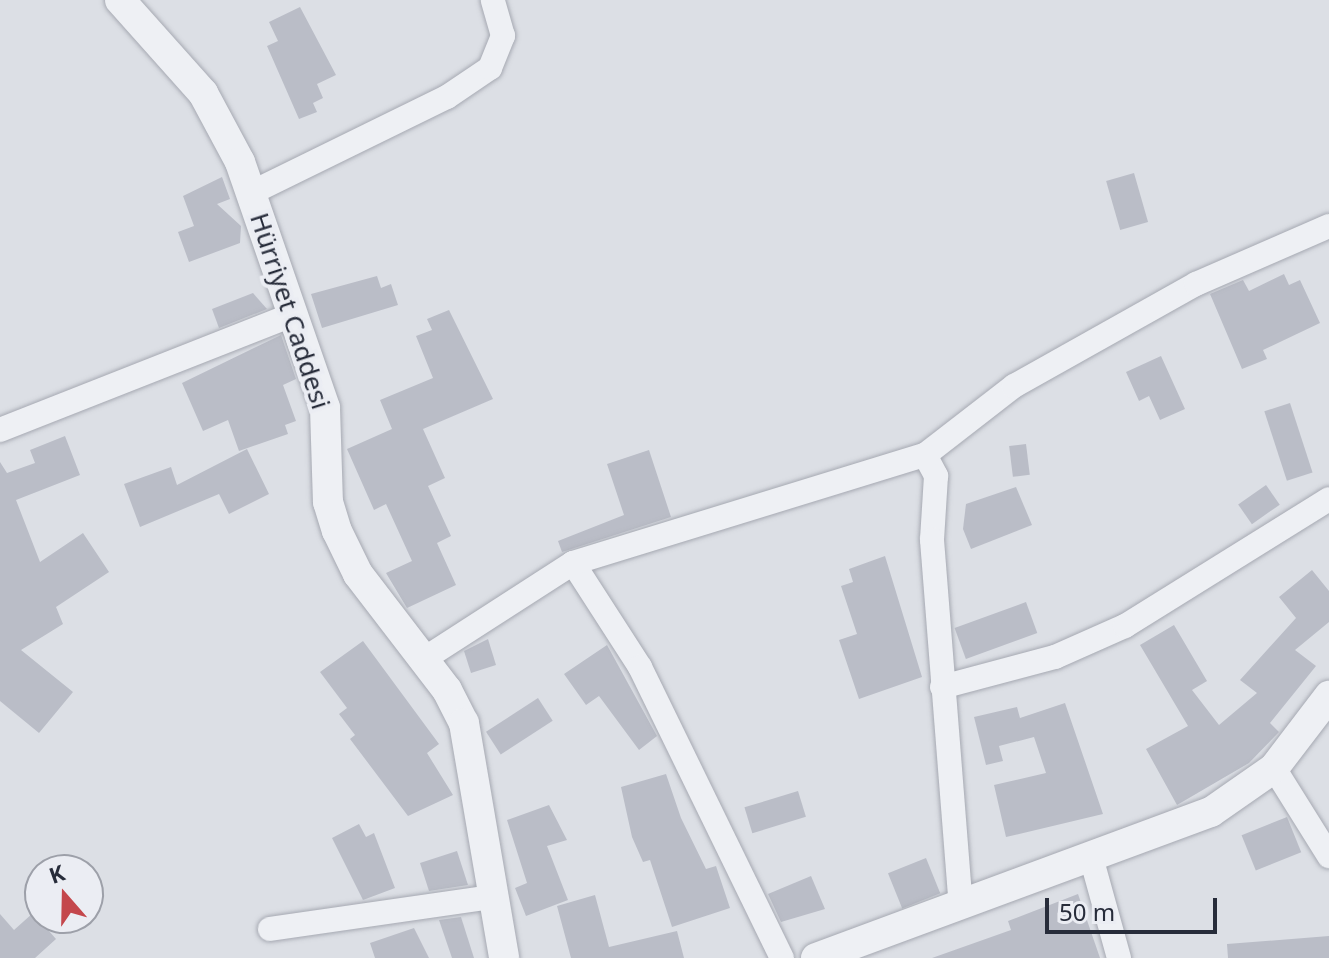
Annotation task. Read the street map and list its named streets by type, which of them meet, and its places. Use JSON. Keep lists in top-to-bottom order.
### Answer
{
  "streets": {
    "street": ["Hürriyet Caddesi"]
  },
  "scale_bar": "50 m",
  "north": "top"
}
